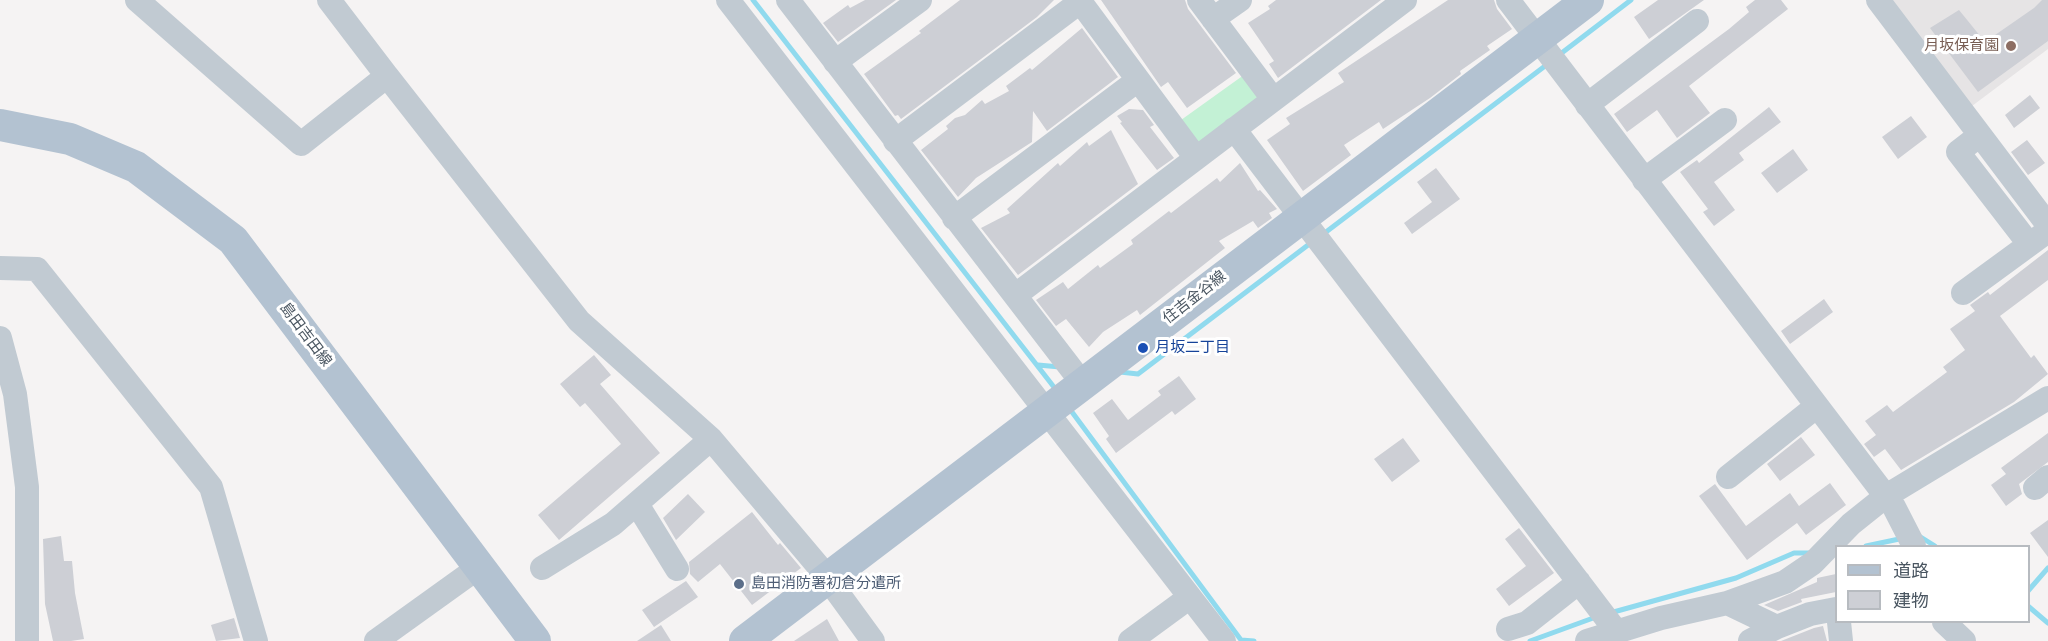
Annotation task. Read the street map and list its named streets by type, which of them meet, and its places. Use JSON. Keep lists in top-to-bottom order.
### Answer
{
  "streets": {
    "main road": ["住吉金谷線", "島田吉田線"]
  },
  "places": ["月坂保育園", "月坂二丁目", "島田消防署初倉分遣所"],
  "legend": ["道路", "建物"]
}
